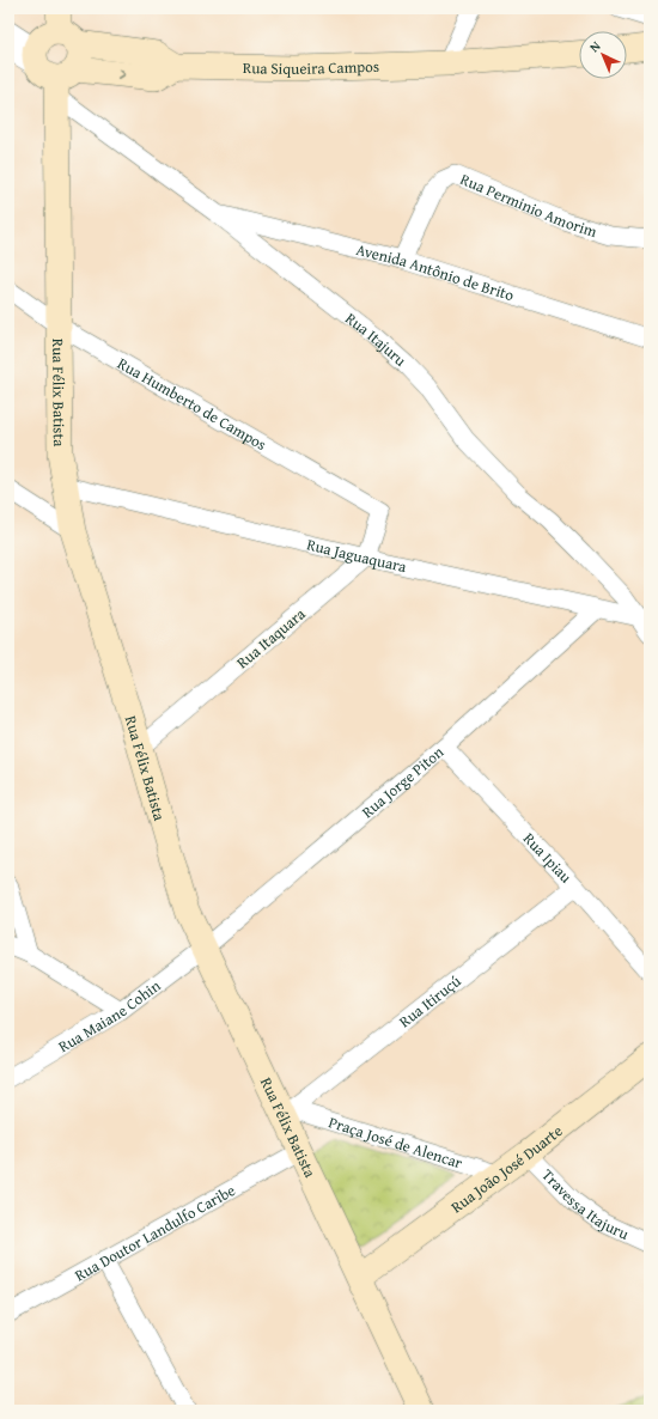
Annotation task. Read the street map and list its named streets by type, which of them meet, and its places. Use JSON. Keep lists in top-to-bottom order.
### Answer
{
  "streets": {
    "street": [
      "Rua Siqueira Campos",
      "Rua Perminio Amorim",
      "Avenida Antônio de Brito",
      "Rua Itajuru",
      "Rua Félix Batista",
      "Rua Humberto de Campos",
      "Rua Jaguaquara",
      "Rua Itaquara",
      "Rua Jorge Piton",
      "Rua Ipiau",
      "Rua Itiruçú",
      "Rua Maiane Cohin",
      "Praça José de Alencar",
      "Rua João José Duarte",
      "Travessa Itajuru",
      "Rua Doutor Landulfo Caribe"
    ]
  },
  "crossings": [
    ["Rua Siqueira Campos", "Rua Itajuru"],
    ["Rua Siqueira Campos", "Rua Félix Batista"],
    ["Rua Perminio Amorim", "Avenida Antônio de Brito"],
    ["Avenida Antônio de Brito", "Rua Itajuru"],
    ["Rua Itajuru", "Rua Félix Batista"],
    ["Rua Itajuru", "Rua Jaguaquara"],
    ["Rua Félix Batista", "Rua Humberto de Campos"],
    ["Rua Félix Batista", "Rua Jaguaquara"],
    ["Rua Félix Batista", "Rua Itaquara"],
    ["Rua Félix Batista", "Rua Jorge Piton"],
    ["Rua Félix Batista", "Rua Itiruçú"],
    ["Rua Félix Batista", "Rua Maiane Cohin"],
    ["Rua Félix Batista", "Praça José de Alencar"],
    ["Rua Félix Batista", "Rua João José Duarte"],
    ["Rua Félix Batista", "Rua Doutor Landulfo Caribe"],
    ["Rua Humberto de Campos", "Rua Jaguaquara"],
    ["Rua Humberto de Campos", "Rua Itaquara"],
    ["Rua Jaguaquara", "Rua Itaquara"],
    ["Rua Jaguaquara", "Rua Jorge Piton"],
    ["Rua Jorge Piton", "Rua Ipiau"],
    ["Rua Jorge Piton", "Rua Maiane Cohin"],
    ["Rua Ipiau", "Rua Itiruçú"],
    ["Rua Itiruçú", "Praça José de Alencar"],
    ["Praça José de Alencar", "Rua João José Duarte"],
    ["Rua João José Duarte", "Travessa Itajuru"]
  ],
  "north": "top left"
}
